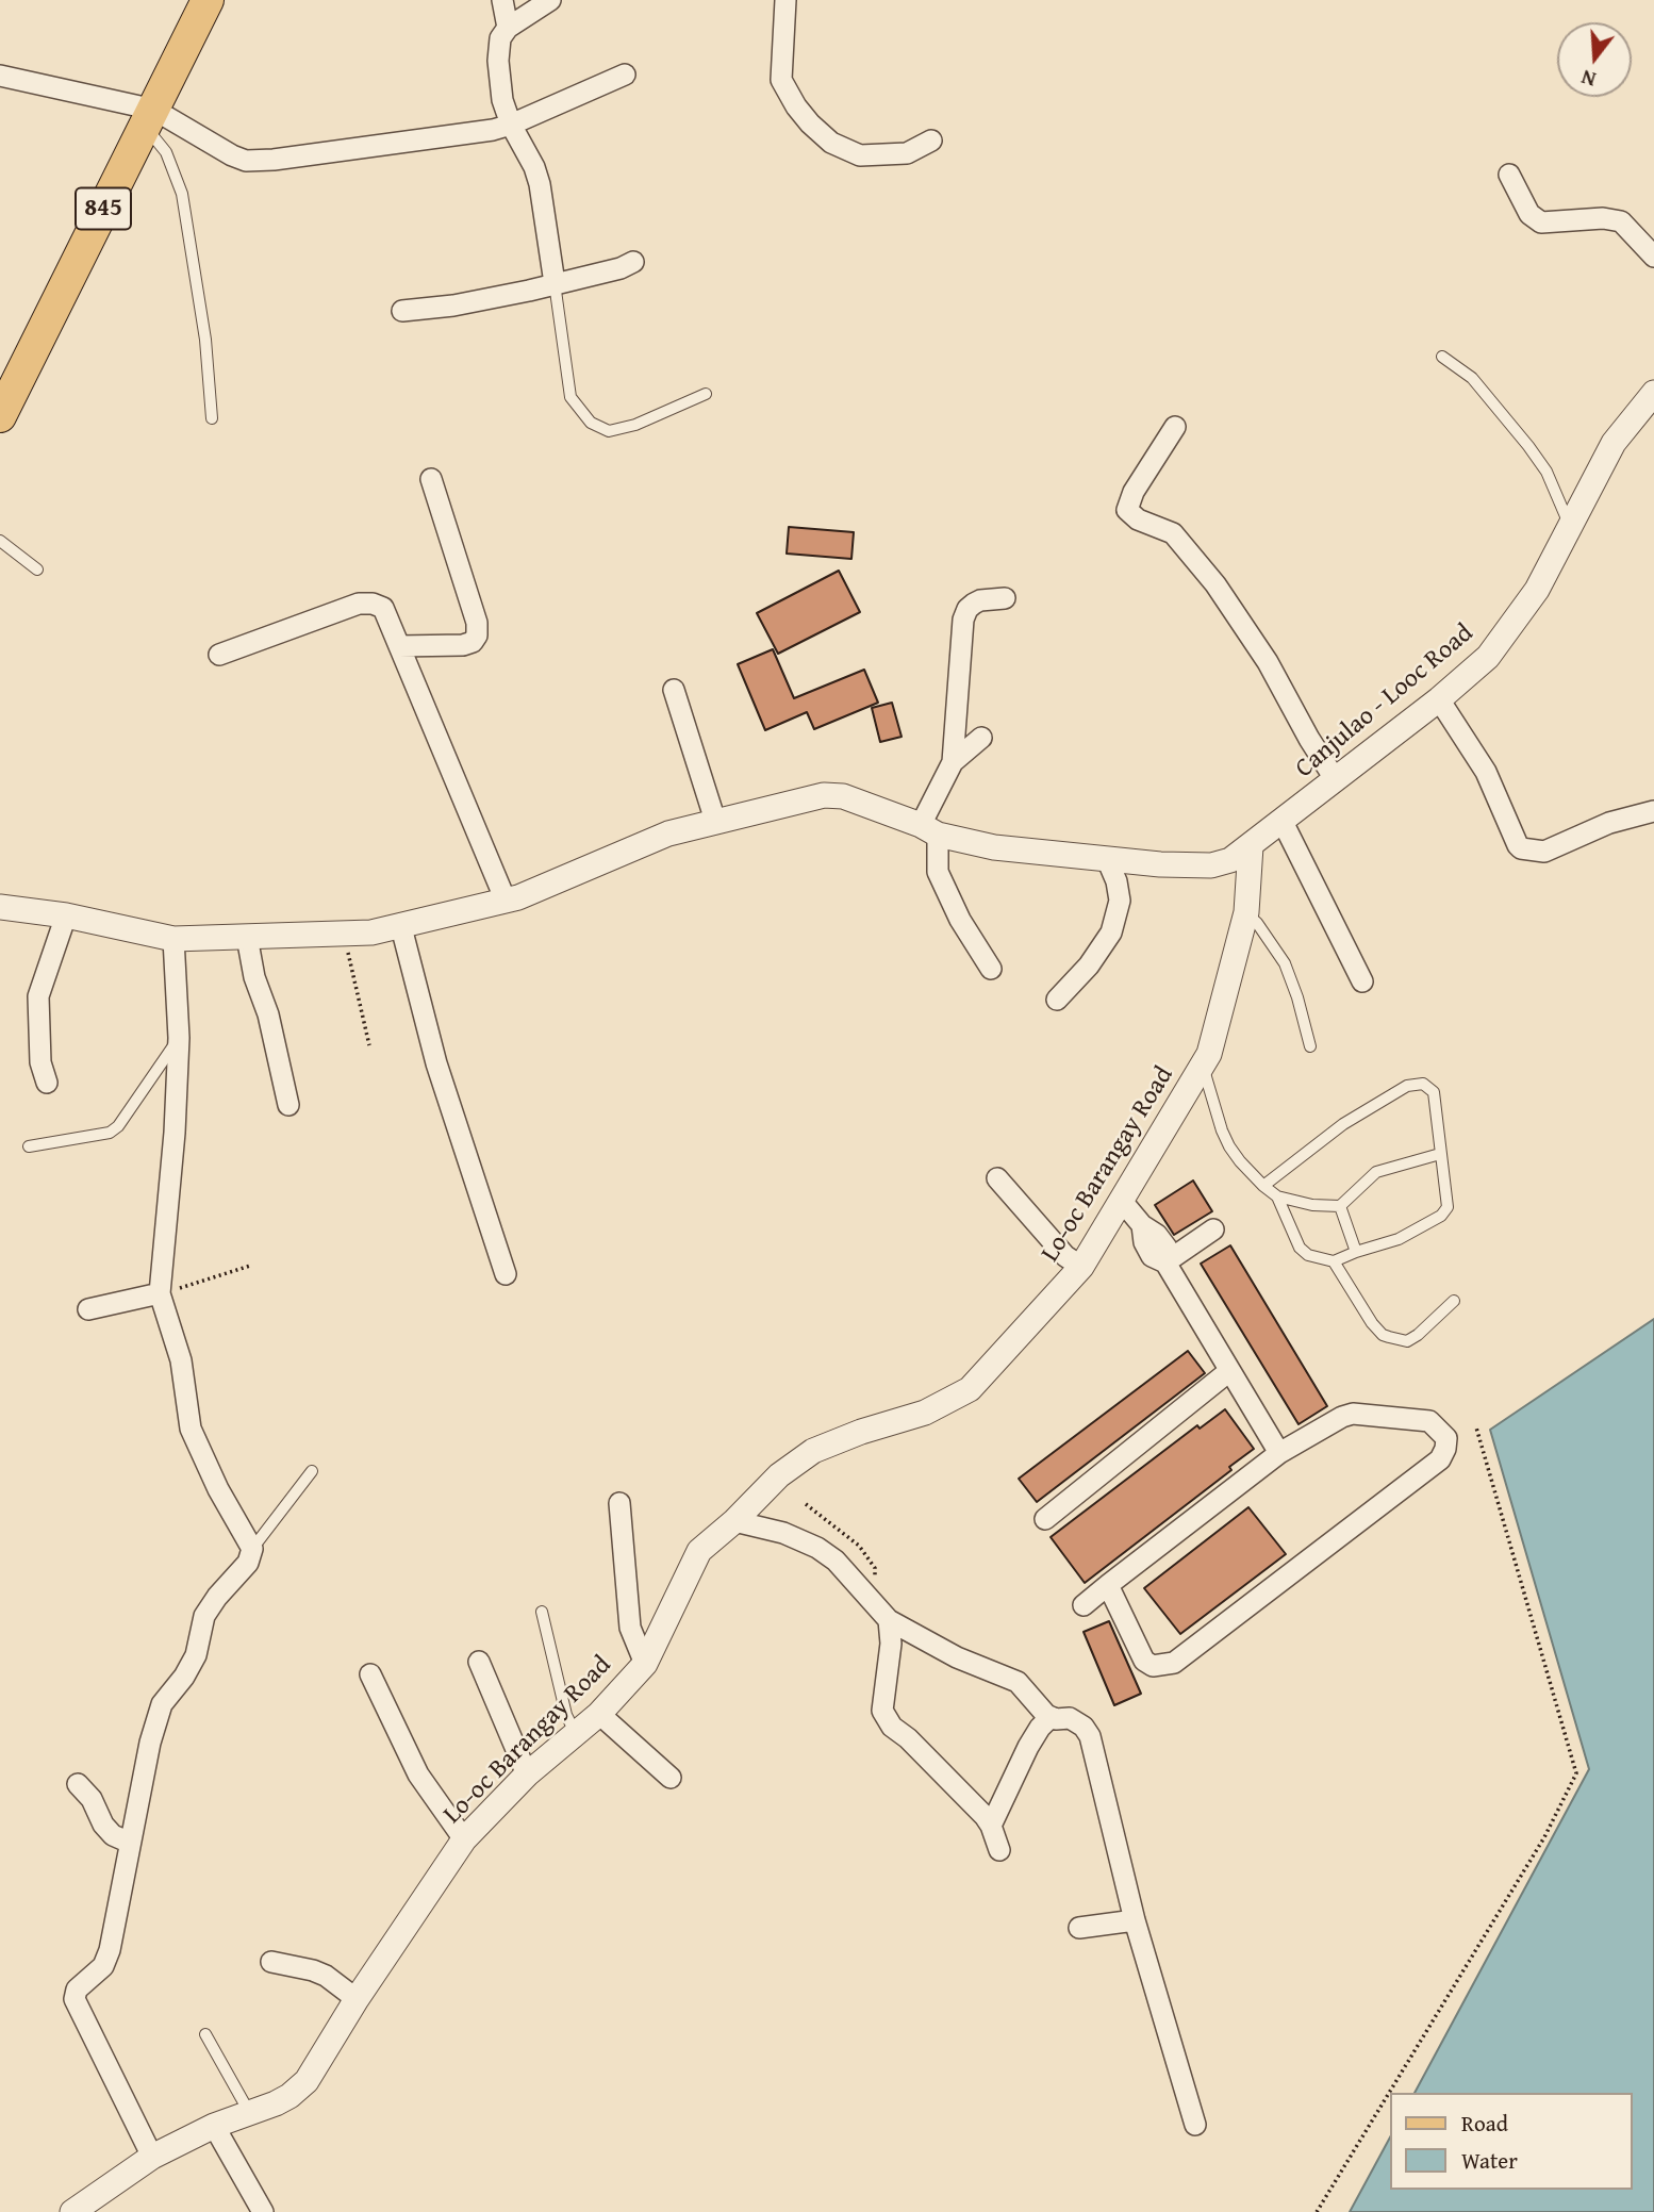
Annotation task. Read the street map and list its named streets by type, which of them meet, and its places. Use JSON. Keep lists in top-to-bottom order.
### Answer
{
  "streets": {
    "main road": ["845"],
    "street": ["Canjulao - Looc Road", "Lo-oc Barangay Road"]
  },
  "crossings": [
    ["Canjulao - Looc Road", "Lo-oc Barangay Road"]
  ],
  "legend": ["Road", "Water"],
  "north": "bottom"
}
